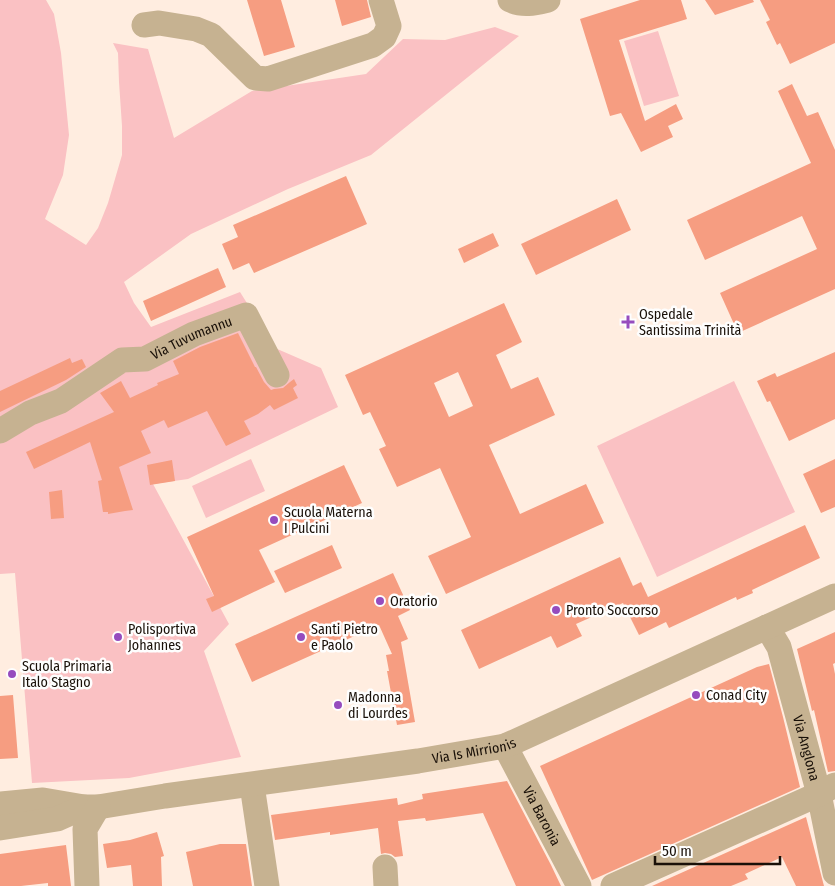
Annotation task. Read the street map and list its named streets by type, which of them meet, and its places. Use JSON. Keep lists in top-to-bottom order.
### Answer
{
  "streets": {
    "street": [
      "Via Tuvumannu",
      "Via Anglona",
      "Via Is Mirrionis",
      "Via Baronia"
    ]
  },
  "crossings": [
    ["Via Anglona", "Via Is Mirrionis"],
    ["Via Is Mirrionis", "Via Baronia"]
  ],
  "places": {
    "health": ["Ospedale Santissima Trinità"],
    "other": [
      "Scuola Materna I Pulcini",
      "Oratorio",
      "Pronto Soccorso",
      "Polisportiva Johannes",
      "Santi Pietro e Paolo",
      "Scuola Primaria Italo Stagno",
      "Conad City",
      "Madonna di Lourdes"
    ]
  },
  "scale_bar": "50 m"
}
